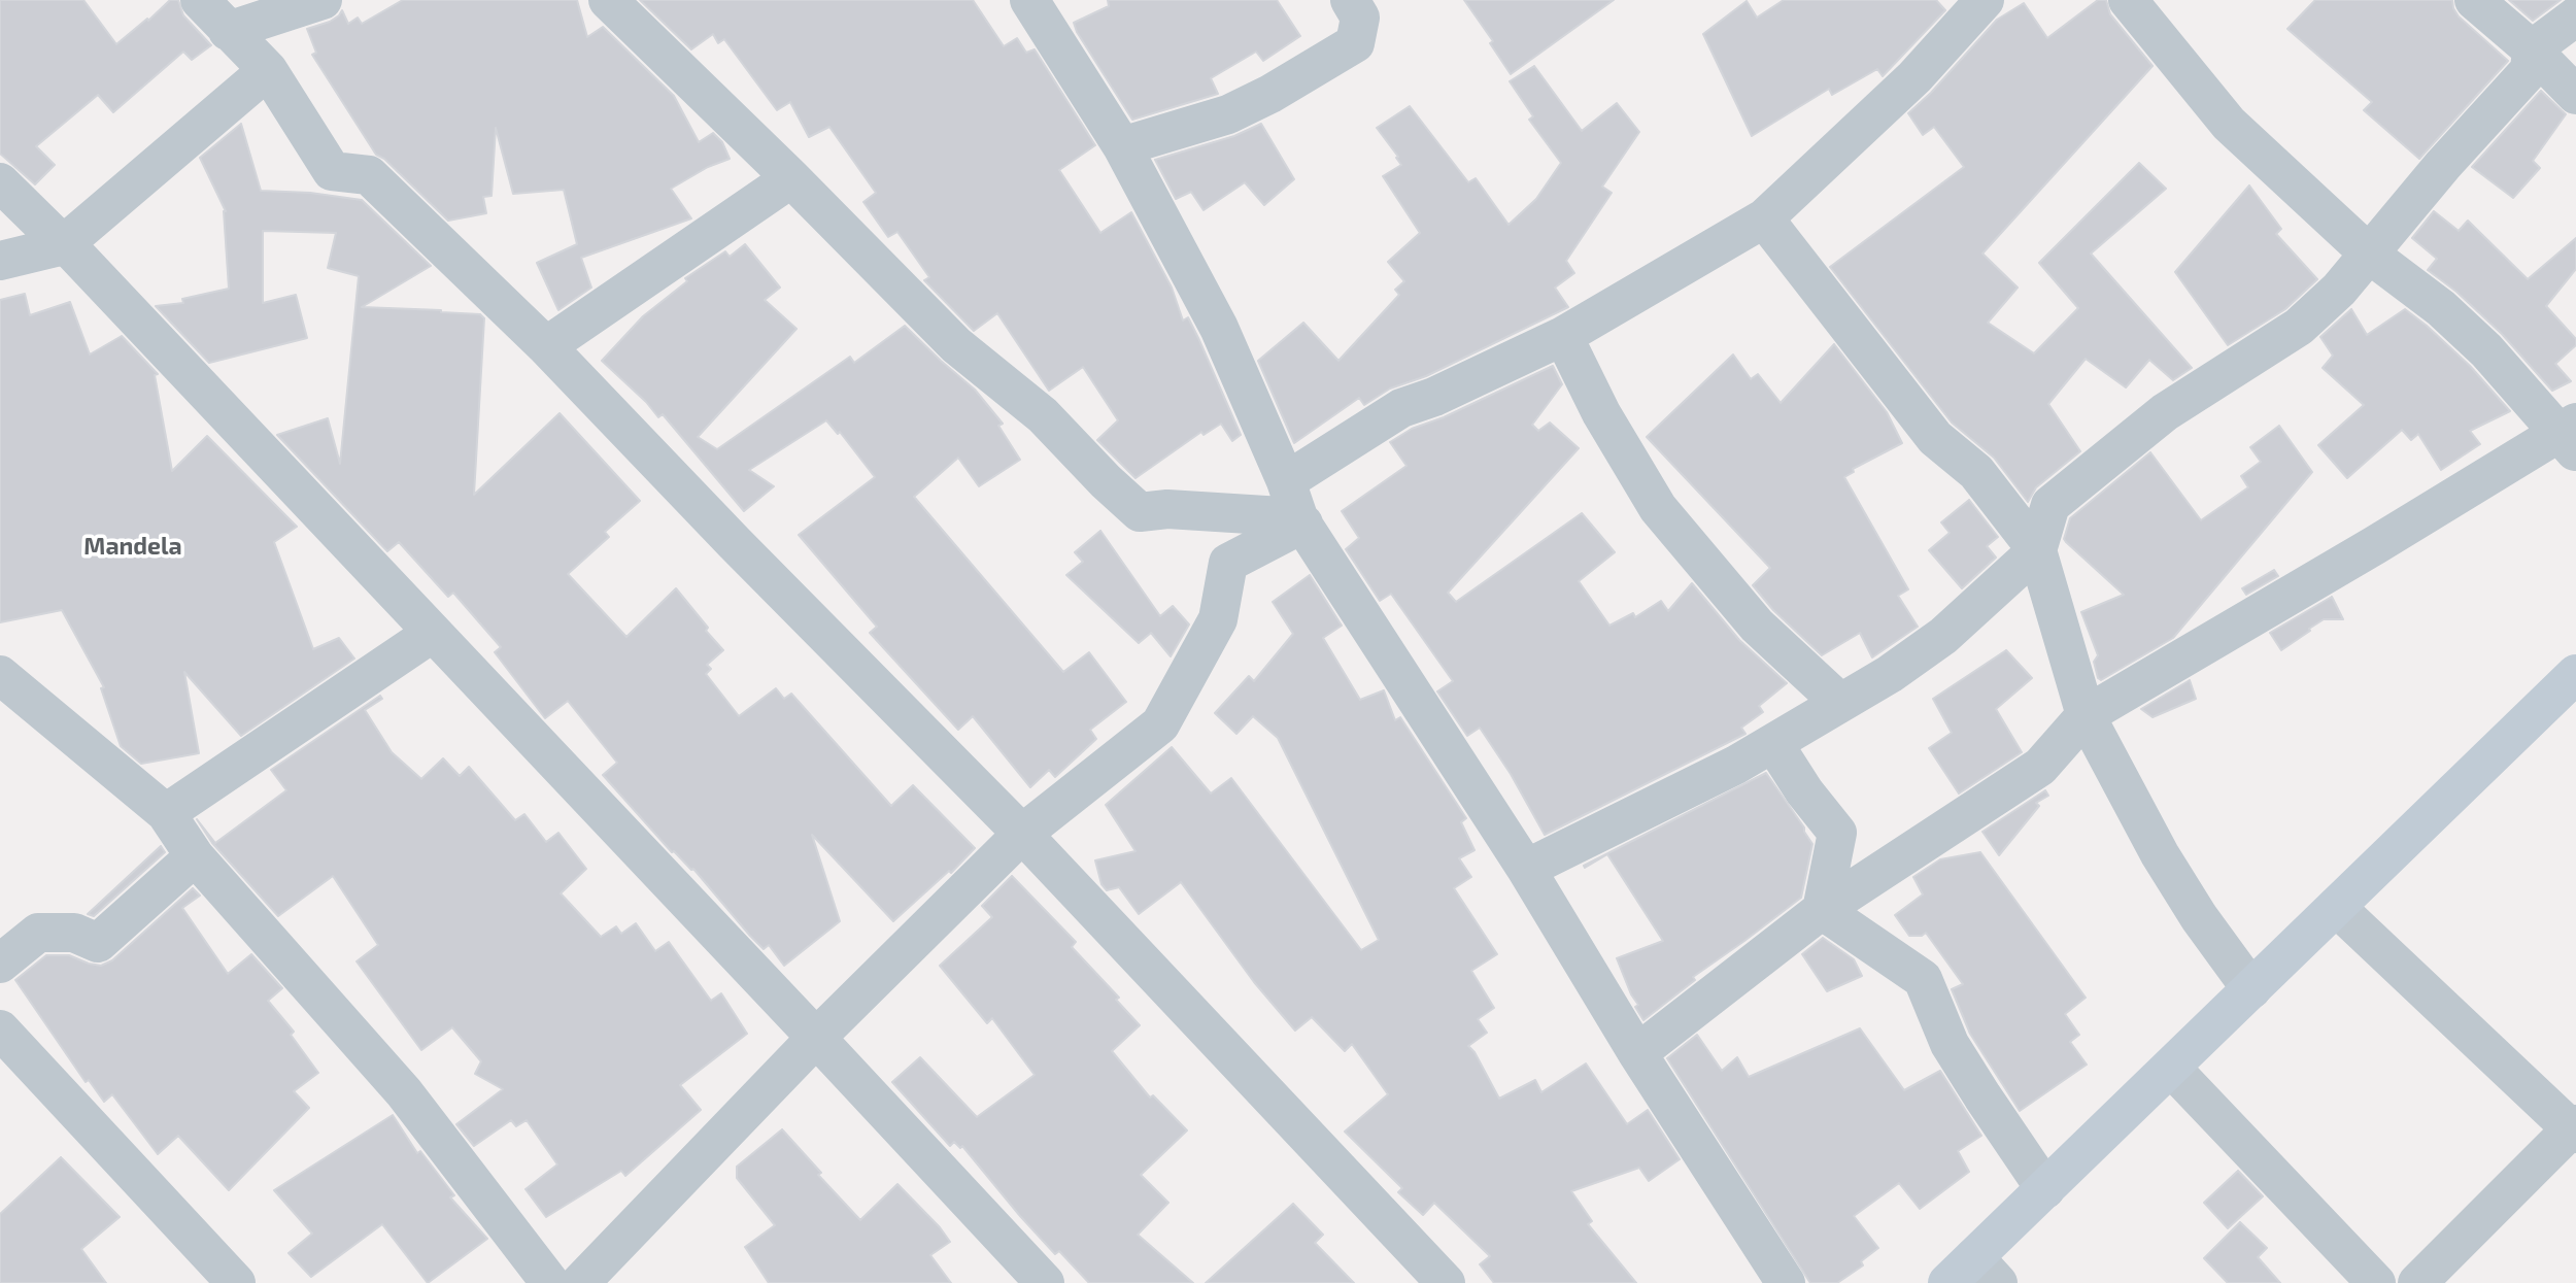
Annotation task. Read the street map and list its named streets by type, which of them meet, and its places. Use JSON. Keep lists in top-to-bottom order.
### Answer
{
  "districts": ["Mandela"]
}
